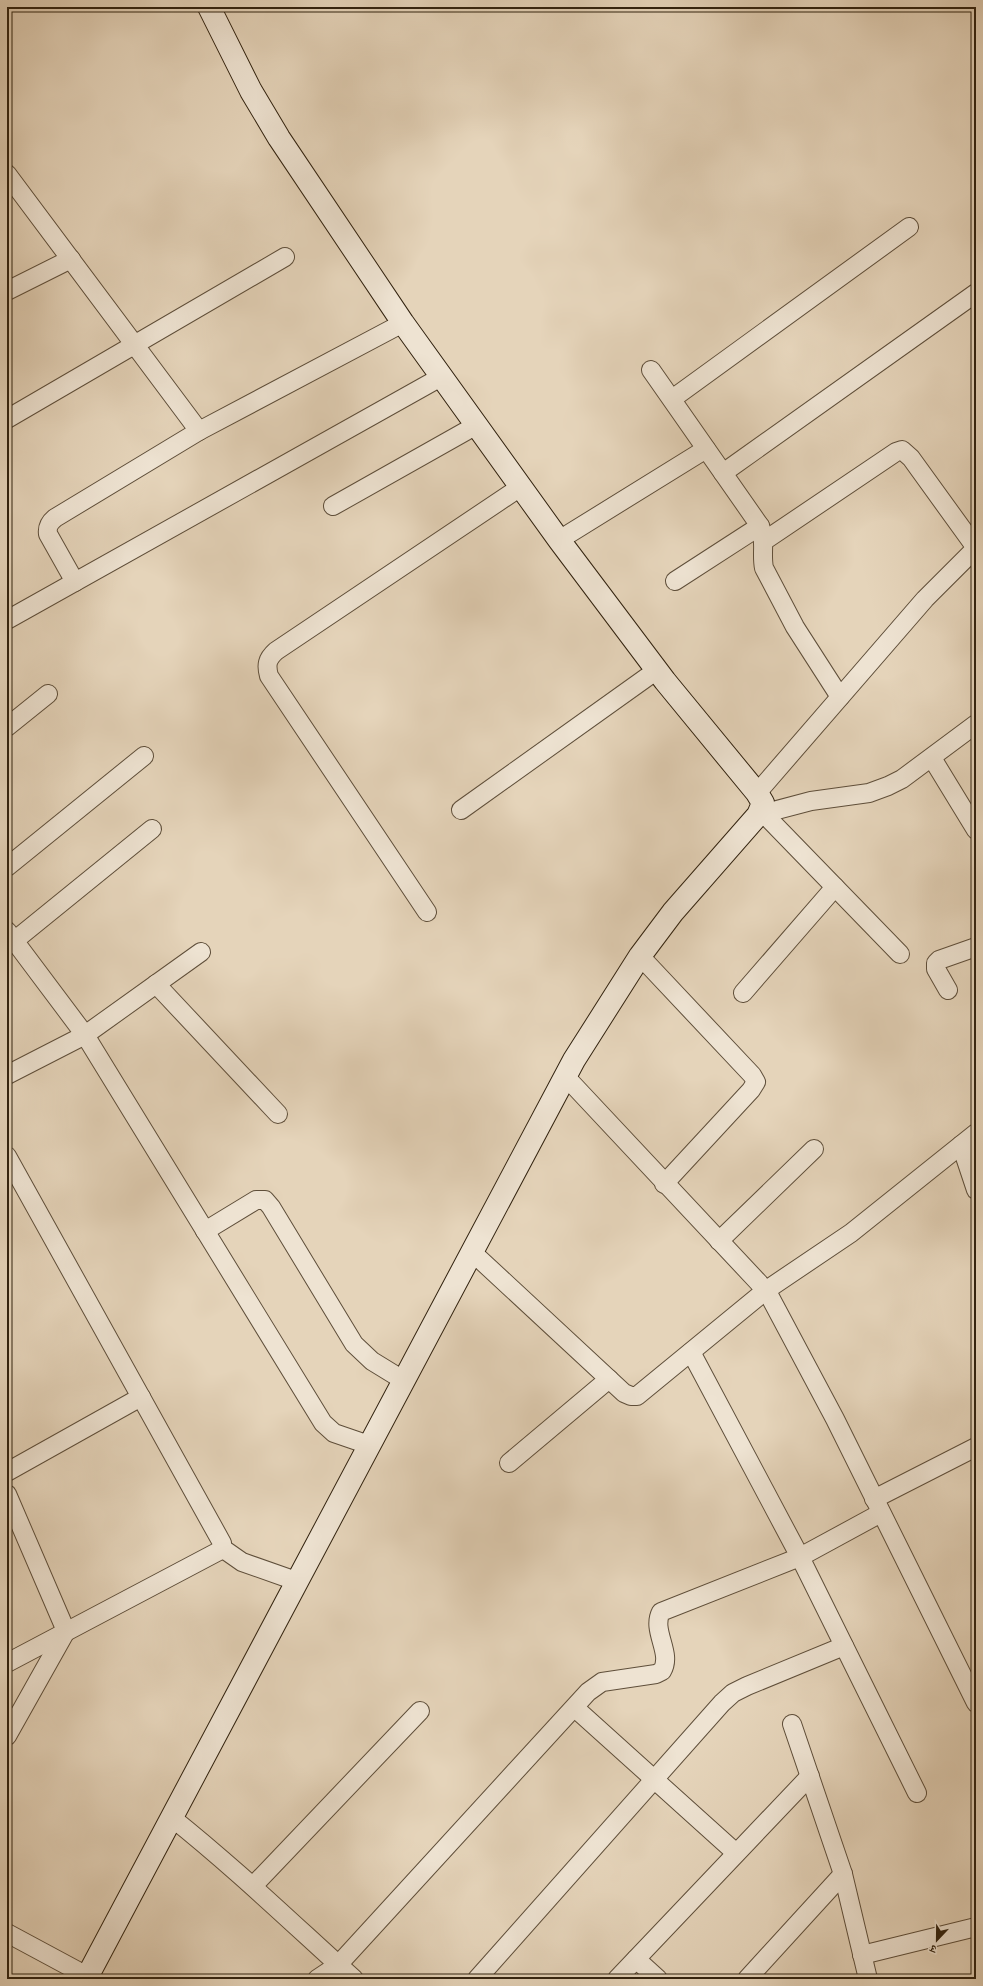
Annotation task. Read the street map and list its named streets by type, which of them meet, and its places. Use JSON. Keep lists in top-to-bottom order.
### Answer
{
  "north": "bottom"
}
